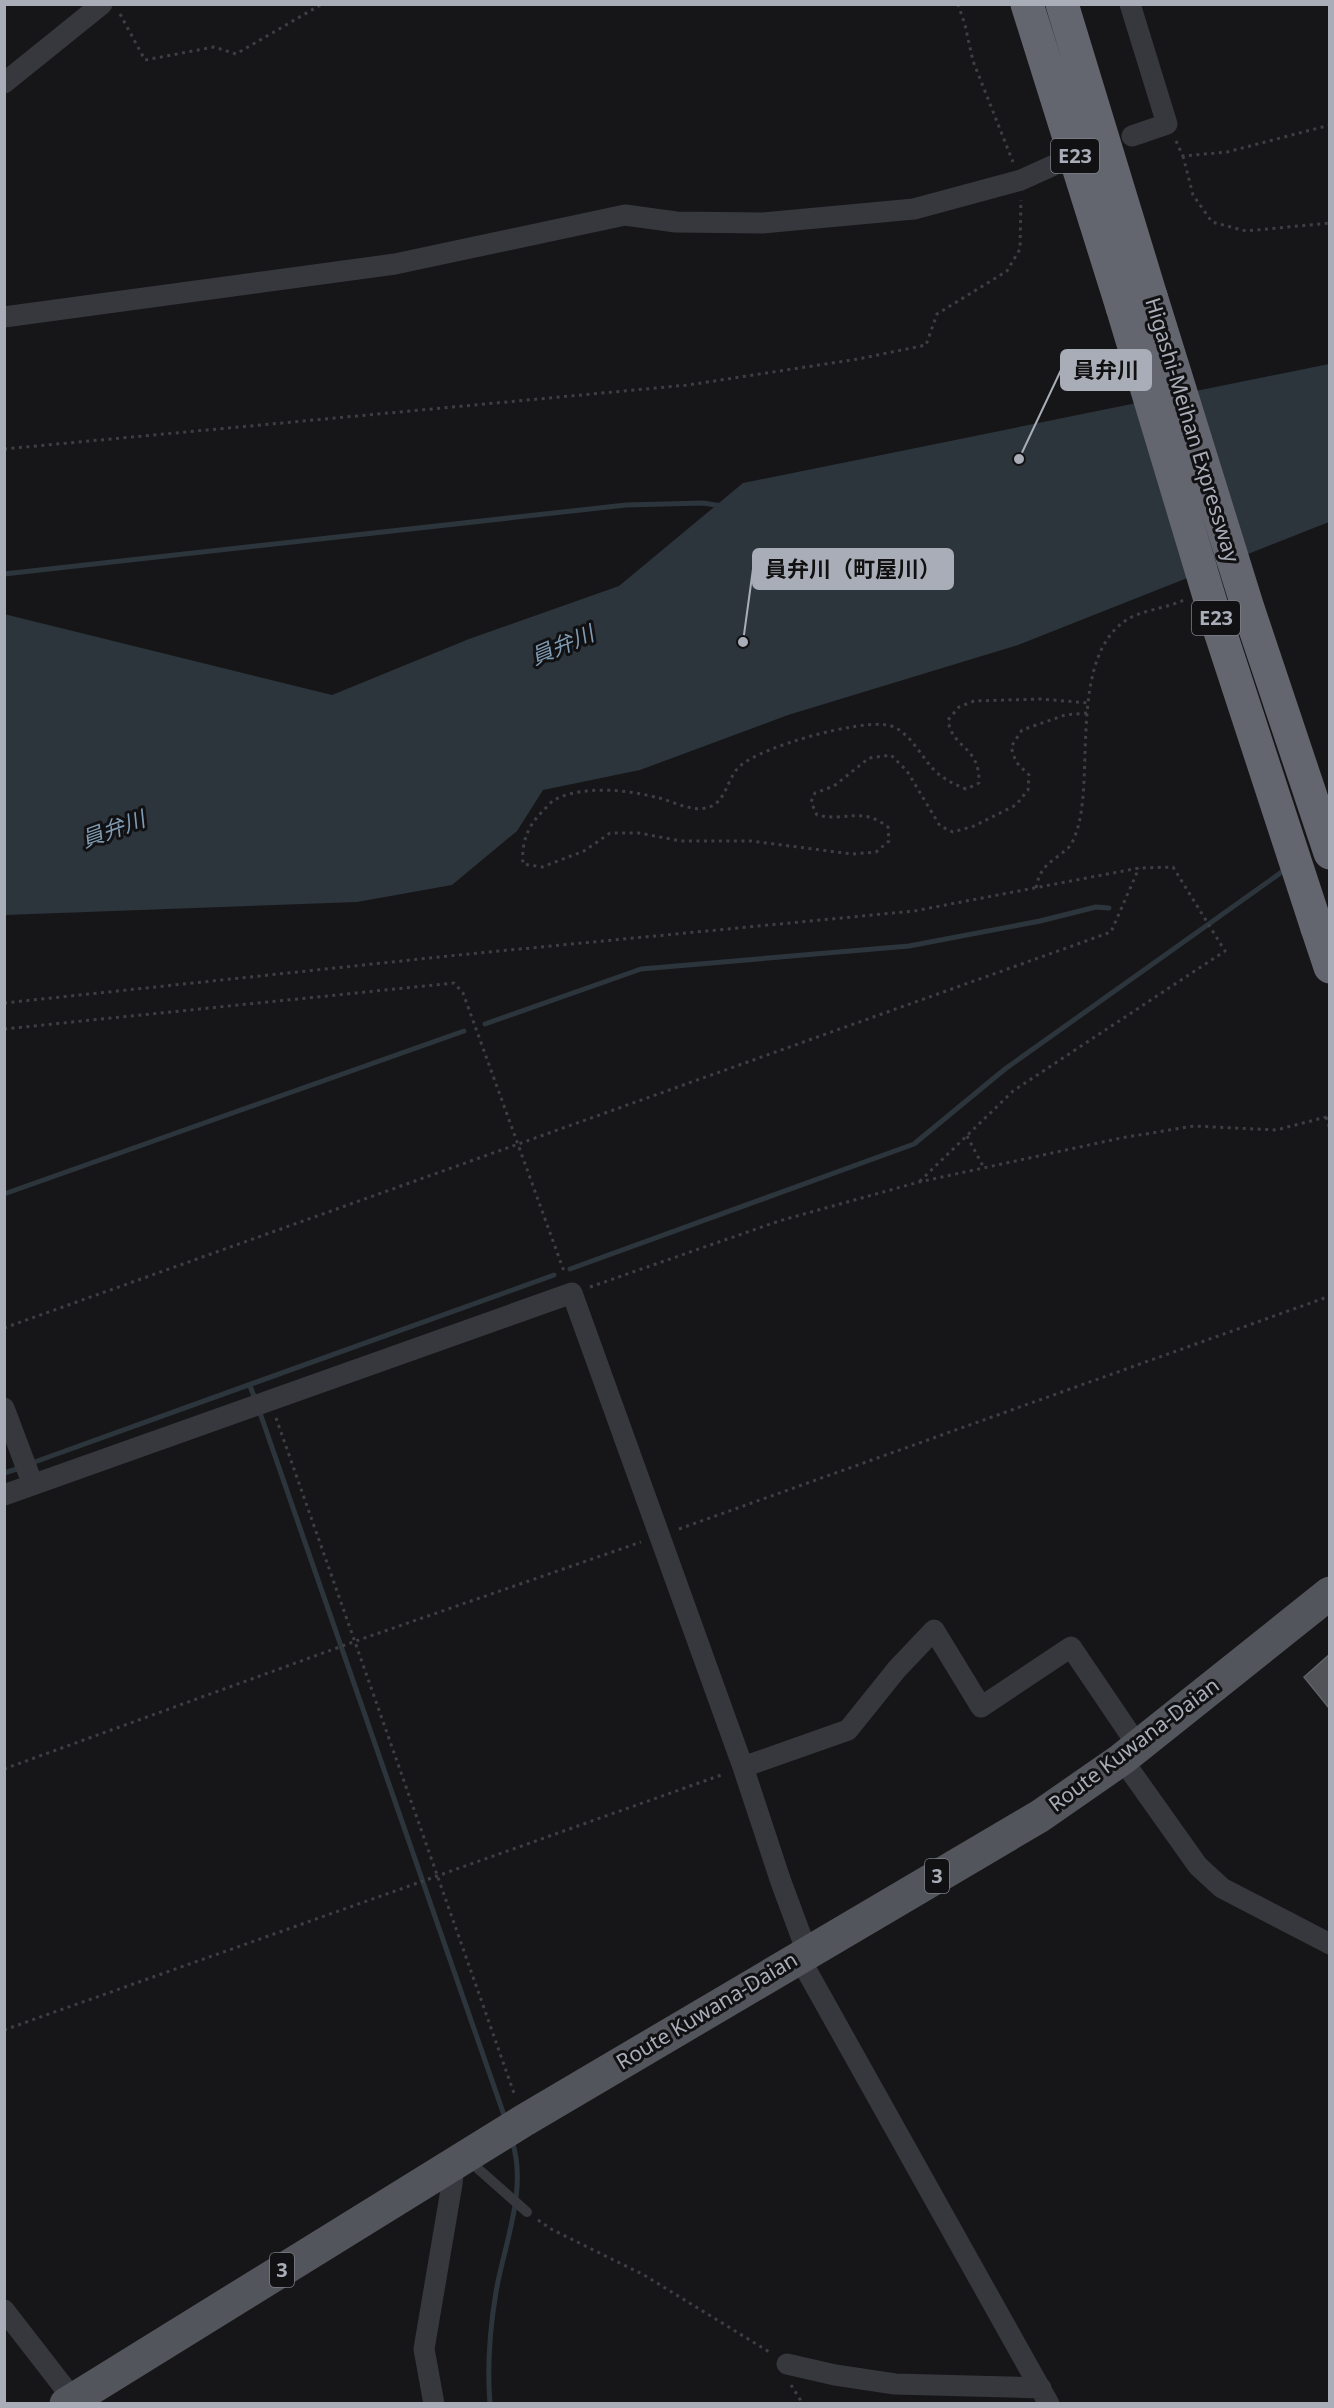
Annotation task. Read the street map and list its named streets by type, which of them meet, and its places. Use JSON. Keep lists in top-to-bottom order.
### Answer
{
  "streets": {
    "highway": ["E23", "Higashi-Meihan Expressway"],
    "main road": ["Route Kuwana-Daian", "3"]
  },
  "water": ["員弁川"],
  "places": ["員弁川", "員弁川（町屋川）"]
}
